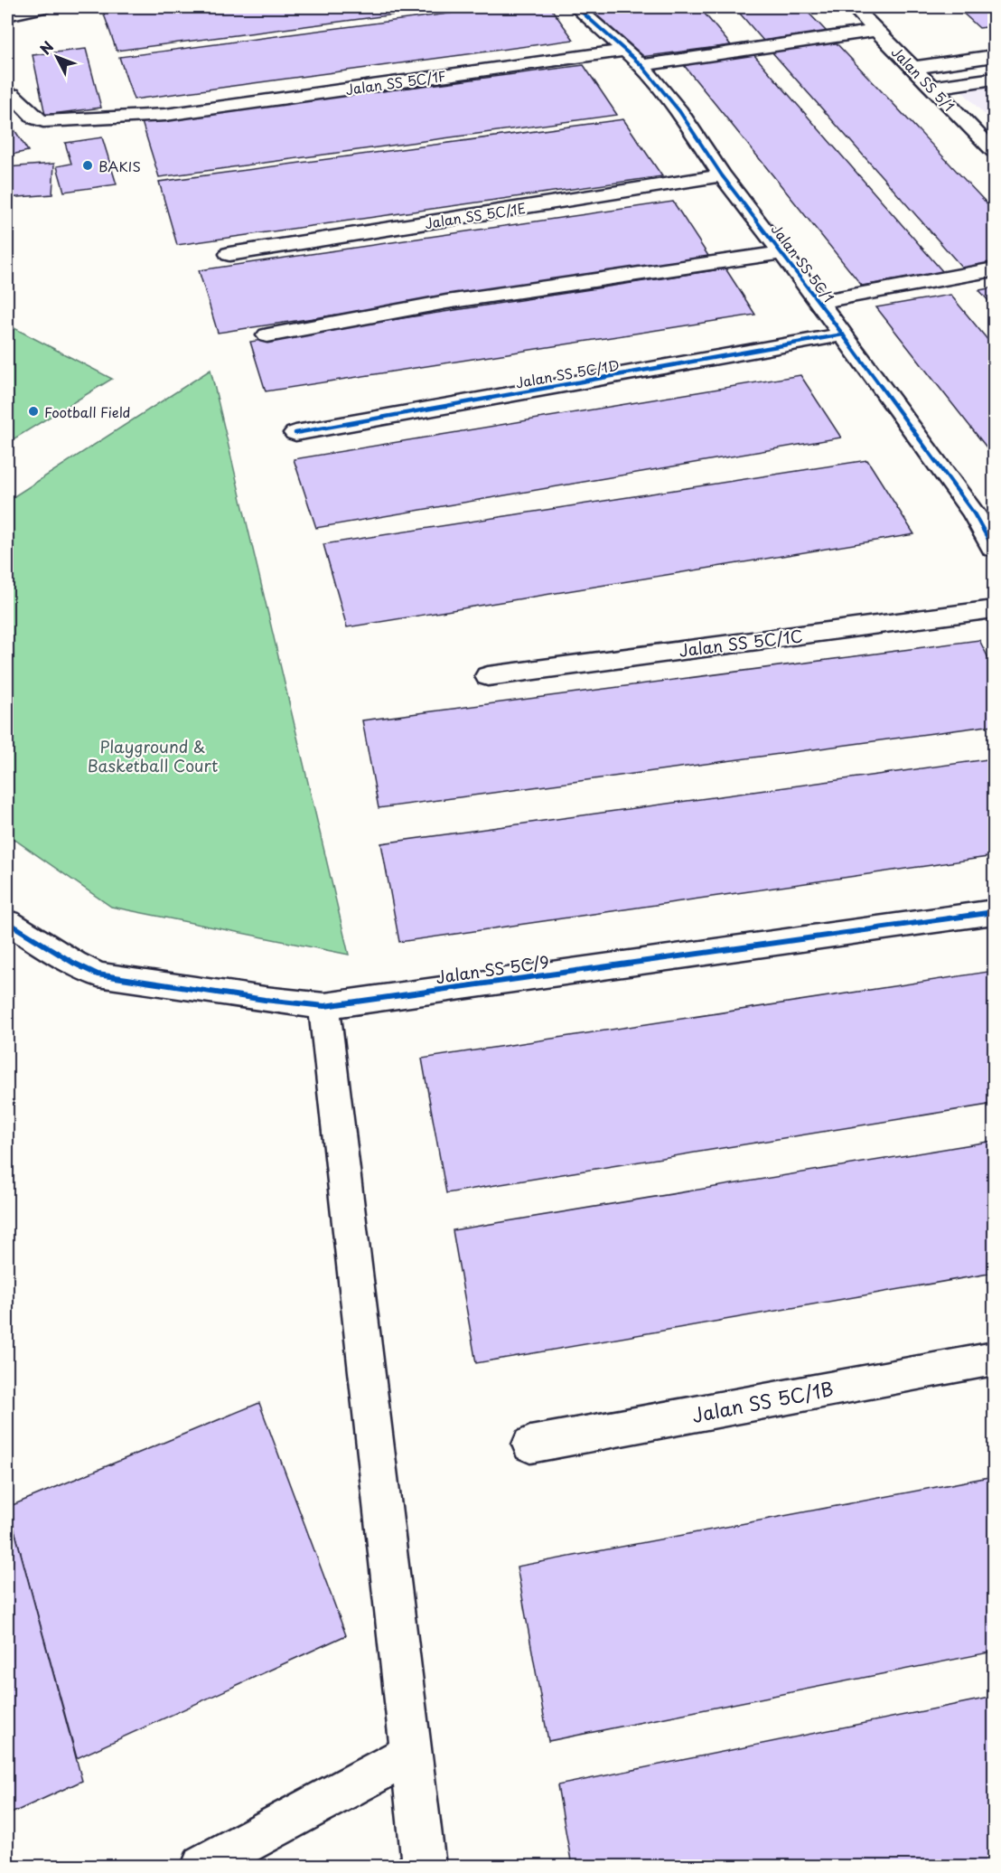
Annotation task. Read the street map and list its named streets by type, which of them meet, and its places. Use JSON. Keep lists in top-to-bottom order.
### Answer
{
  "streets": {
    "street": [
      "Jalan SS 5/1",
      "Jalan SS 5C/1F",
      "Jalan SS 5C/1E",
      "Jalan SS 5C/1",
      "Jalan SS 5C/1D",
      "Jalan SS 5C/1C",
      "Jalan SS 5C/9",
      "Jalan SS 5C/1B"
    ]
  },
  "crossings": [
    ["Jalan SS 5C/1F", "Jalan SS 5C/1"],
    ["Jalan SS 5C/1E", "Jalan SS 5C/1"],
    ["Jalan SS 5C/1", "Jalan SS 5C/1D"]
  ],
  "parks": ["Playground & Basketball Court"],
  "places": ["BAKIS", "Football Field"],
  "north": "top left"
}
